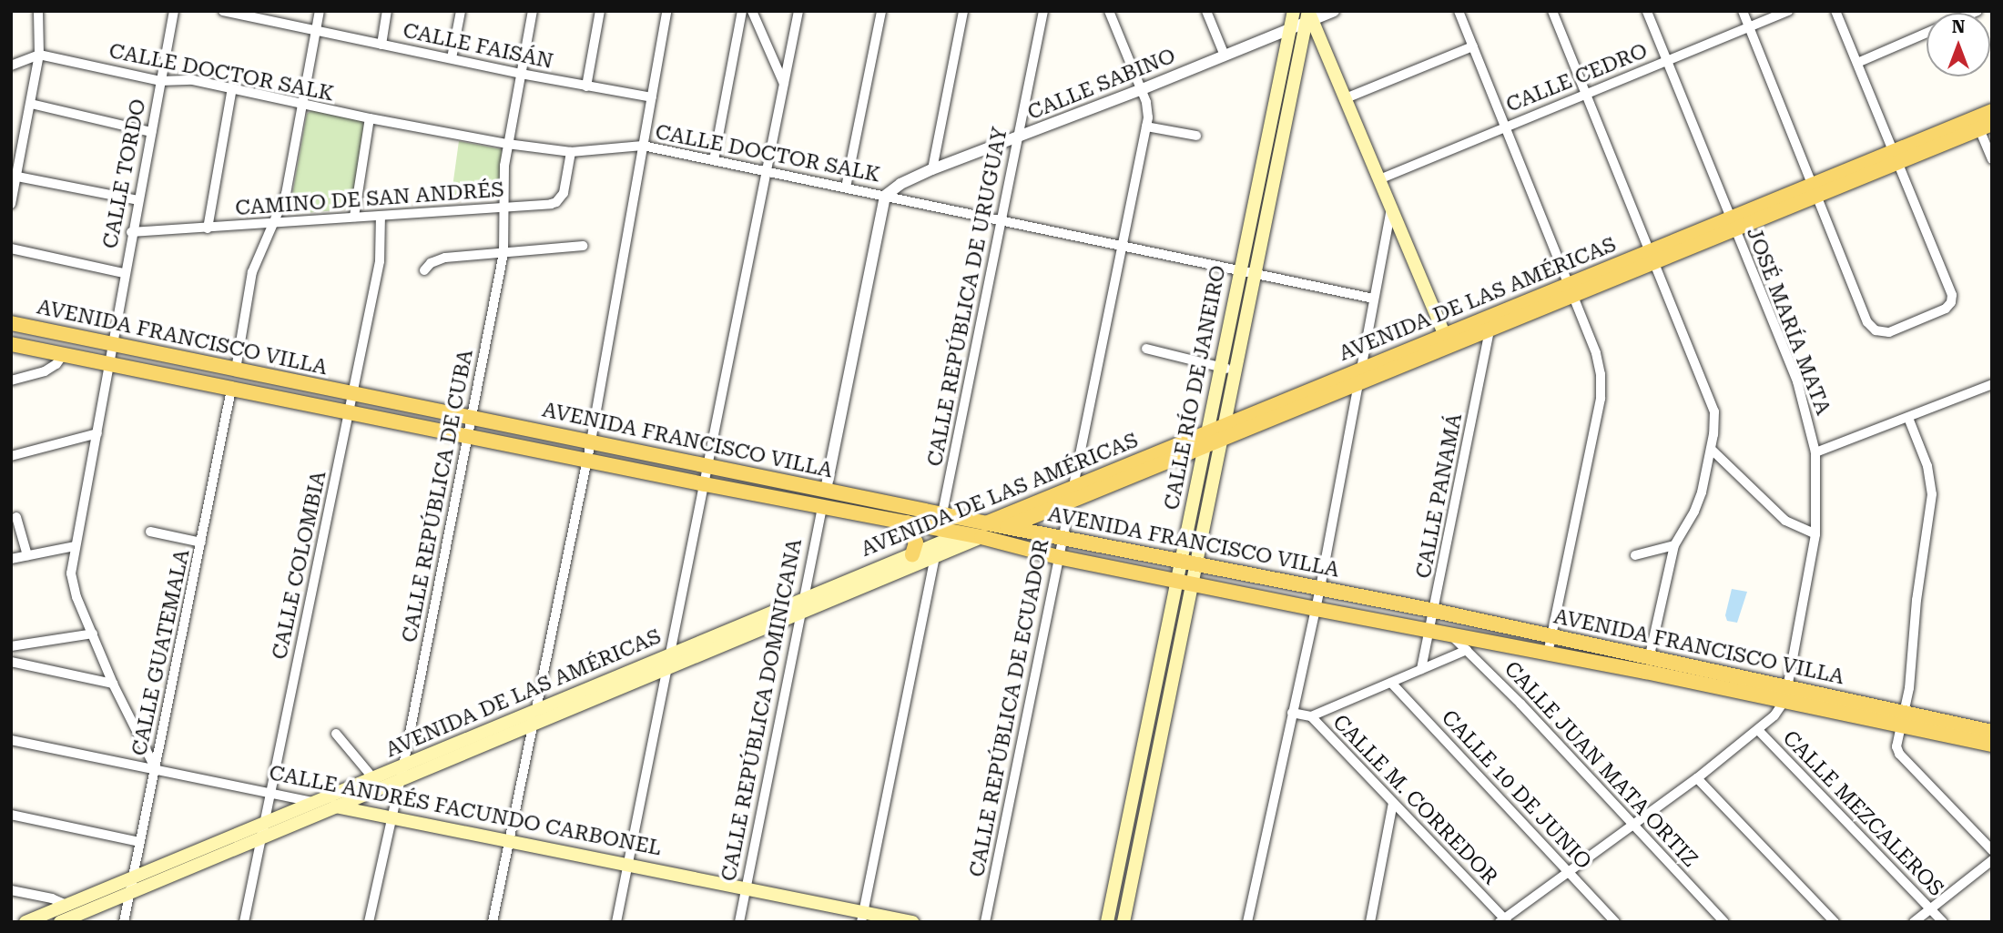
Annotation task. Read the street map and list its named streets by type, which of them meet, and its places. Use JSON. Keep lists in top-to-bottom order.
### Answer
{
  "streets": {
    "main road": [
      "AVENIDA DE LAS AMÉRICAS",
      "AVENIDA FRANCISCO VILLA",
      "CALLE RÍO DE JANEIRO",
      "CALLE ANDRÉS FACUNDO CARBONEL"
    ],
    "street": [
      "CALLE FAISÁN",
      "CALLE DOCTOR SALK",
      "CALLE CEDRO",
      "CALLE SABINO",
      "CALLE TORDO",
      "CAMINO DE SAN ANDRÉS",
      "CALLE REPÚBLICA DE URUGUAY",
      "JOSÉ MARÍA MATA",
      "CALLE REPÚBLICA DE CUBA",
      "CALLE PANAMÁ",
      "CALLE COLOMBIA",
      "CALLE GUATEMALA",
      "CALLE REPÚBLICA DE ECUADOR",
      "CALLE REPÚBLICA DOMINICANA",
      "CALLE JUAN MATA ORTIZ",
      "CALLE 10 DE JUNIO",
      "CALLE M. CORREDOR",
      "CALLE MEZCALEROS"
    ]
  },
  "crossings": [
    ["CALLE FAISÁN", "CALLE REPÚBLICA DE CUBA"],
    ["CALLE DOCTOR SALK", "CALLE SABINO"],
    ["CALLE DOCTOR SALK", "CALLE TORDO"],
    ["CALLE DOCTOR SALK", "CAMINO DE SAN ANDRÉS"],
    ["CALLE DOCTOR SALK", "CALLE REPÚBLICA DE URUGUAY"],
    ["CALLE DOCTOR SALK", "CALLE RÍO DE JANEIRO"],
    ["CALLE DOCTOR SALK", "CALLE REPÚBLICA DE CUBA"],
    ["CALLE DOCTOR SALK", "CALLE REPÚBLICA DE ECUADOR"],
    ["CALLE CEDRO", "JOSÉ MARÍA MATA"],
    ["CALLE SABINO", "CALLE REPÚBLICA DE URUGUAY"],
    ["CALLE SABINO", "CALLE RÍO DE JANEIRO"],
    ["CALLE SABINO", "CALLE REPÚBLICA DE ECUADOR"],
    ["CALLE TORDO", "CAMINO DE SAN ANDRÉS"],
    ["CALLE TORDO", "AVENIDA FRANCISCO VILLA"],
    ["CALLE TORDO", "CALLE GUATEMALA"],
    ["CALLE TORDO", "CALLE ANDRÉS FACUNDO CARBONEL"],
    ["CAMINO DE SAN ANDRÉS", "CALLE REPÚBLICA DE CUBA"],
    ["CAMINO DE SAN ANDRÉS", "CALLE COLOMBIA"],
    ["CALLE REPÚBLICA DE URUGUAY", "AVENIDA FRANCISCO VILLA"],
    ["AVENIDA DE LAS AMÉRICAS", "JOSÉ MARÍA MATA"],
    ["AVENIDA DE LAS AMÉRICAS", "AVENIDA FRANCISCO VILLA"],
    ["AVENIDA DE LAS AMÉRICAS", "CALLE RÍO DE JANEIRO"],
    ["AVENIDA DE LAS AMÉRICAS", "CALLE REPÚBLICA DE CUBA"],
    ["AVENIDA DE LAS AMÉRICAS", "CALLE PANAMÁ"],
    ["AVENIDA DE LAS AMÉRICAS", "CALLE COLOMBIA"],
    ["AVENIDA DE LAS AMÉRICAS", "CALLE GUATEMALA"],
    ["AVENIDA DE LAS AMÉRICAS", "CALLE REPÚBLICA DE ECUADOR"],
    ["AVENIDA DE LAS AMÉRICAS", "CALLE REPÚBLICA DOMINICANA"],
    ["AVENIDA DE LAS AMÉRICAS", "CALLE ANDRÉS FACUNDO CARBONEL"],
    ["JOSÉ MARÍA MATA", "AVENIDA FRANCISCO VILLA"],
    ["AVENIDA FRANCISCO VILLA", "CALLE RÍO DE JANEIRO"],
    ["AVENIDA FRANCISCO VILLA", "CALLE REPÚBLICA DE CUBA"],
    ["AVENIDA FRANCISCO VILLA", "CALLE PANAMÁ"],
    ["AVENIDA FRANCISCO VILLA", "CALLE COLOMBIA"],
    ["AVENIDA FRANCISCO VILLA", "CALLE GUATEMALA"],
    ["AVENIDA FRANCISCO VILLA", "CALLE REPÚBLICA DE ECUADOR"],
    ["AVENIDA FRANCISCO VILLA", "CALLE REPÚBLICA DOMINICANA"],
    ["AVENIDA FRANCISCO VILLA", "CALLE JUAN MATA ORTIZ"],
    ["CALLE REPÚBLICA DE CUBA", "CALLE ANDRÉS FACUNDO CARBONEL"],
    ["CALLE COLOMBIA", "CALLE ANDRÉS FACUNDO CARBONEL"],
    ["CALLE GUATEMALA", "CALLE ANDRÉS FACUNDO CARBONEL"],
    ["CALLE REPÚBLICA DOMINICANA", "CALLE ANDRÉS FACUNDO CARBONEL"]
  ],
  "north": "top"
}
